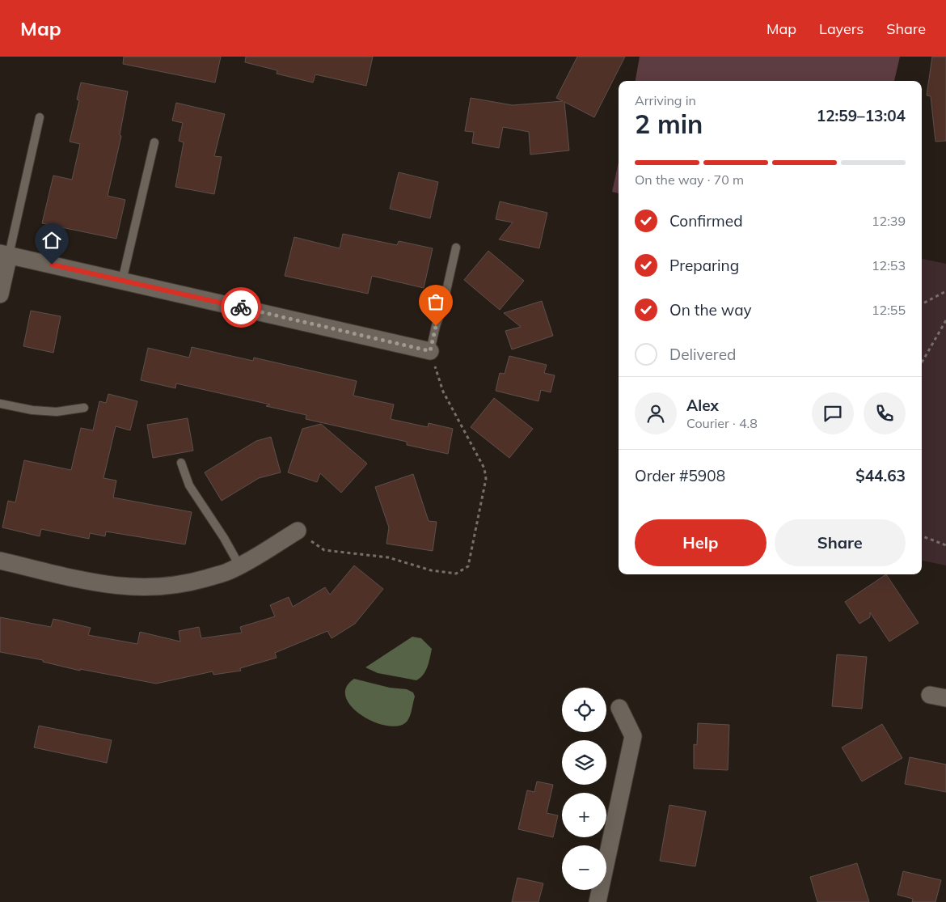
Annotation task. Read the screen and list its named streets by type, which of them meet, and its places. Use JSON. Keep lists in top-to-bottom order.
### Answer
{
  "page": {
    "header": "Map",
    "nav": ["Map", "Layers", "Share"],
    "heading": ["2 min", "Arriving in", "12:59–13:04"],
    "panel": [
      "Alex",
      "Courier · 4.8",
      "Order #5908",
      "$44.63"
    ],
    "bar": "On the way · 70 m",
    "list": [
      ["Confirmed", "12:39"],
      ["Preparing", "12:53"],
      ["On the way", "12:55"],
      "Delivered"
    ],
    "buttons": ["Help", "Share"],
    "map_buttons": ["+", "−"]
  }
}
